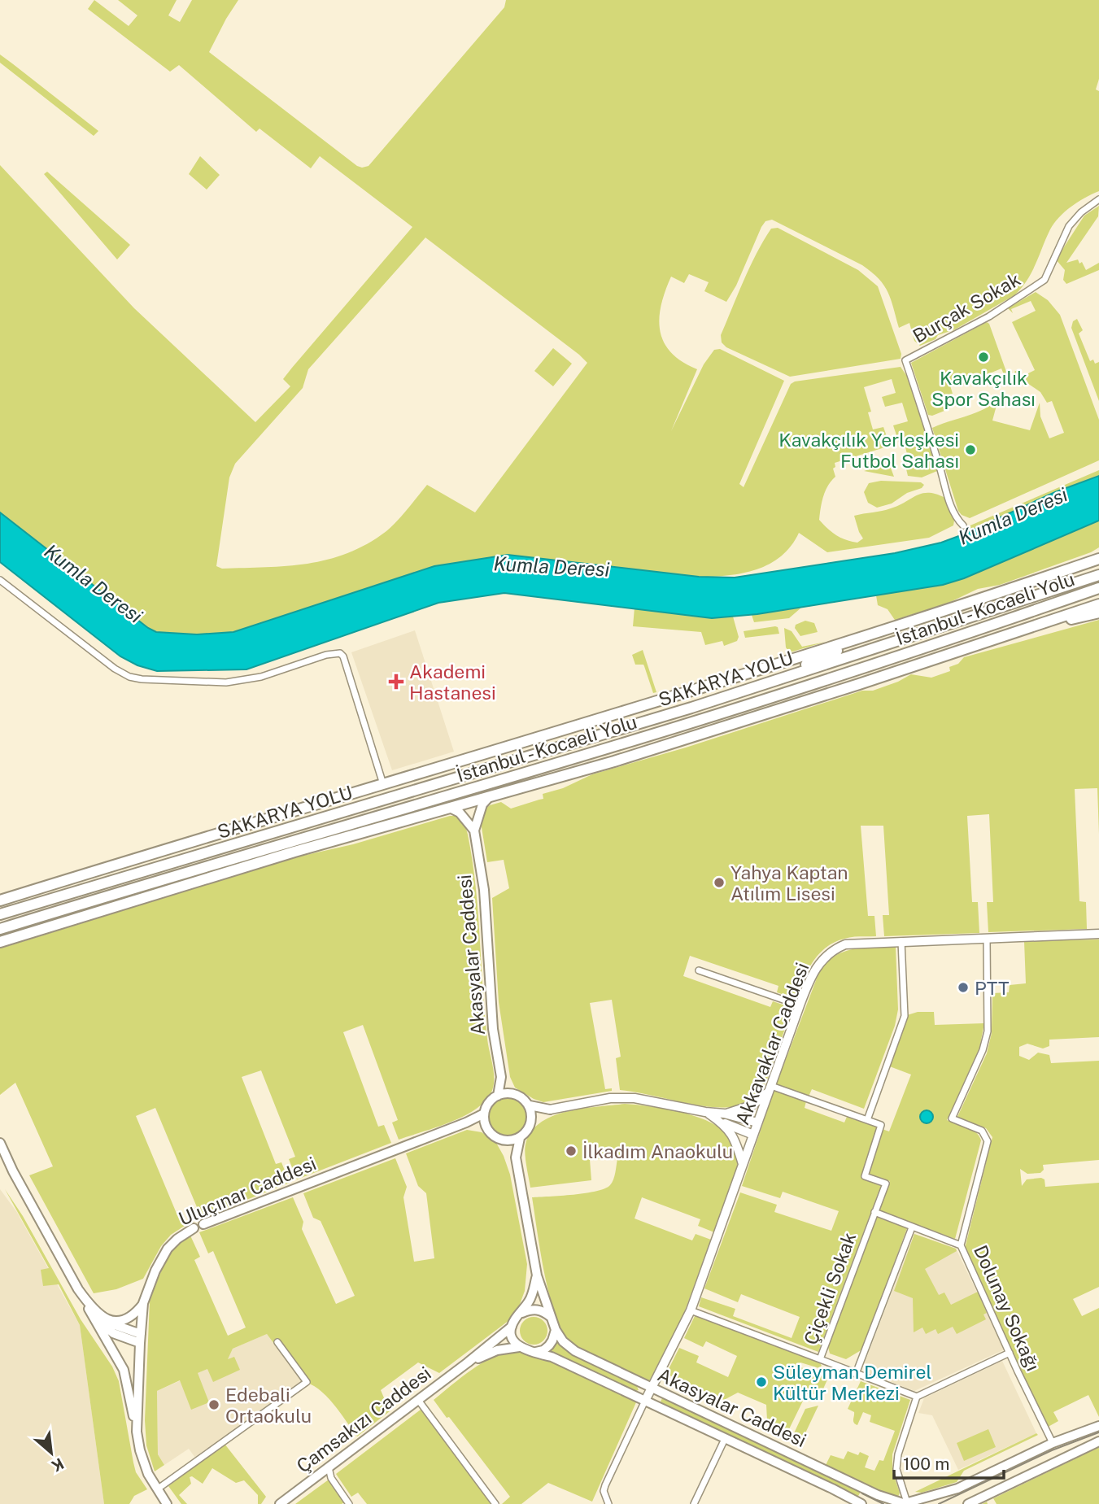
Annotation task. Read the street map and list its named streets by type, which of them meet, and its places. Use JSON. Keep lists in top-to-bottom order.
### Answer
{
  "streets": {
    "highway": ["İstanbul - Kocaeli Yolu", "SAKARYA YOLU"],
    "main road": ["Akasyalar Caddesi", "Uluçınar Caddesi", "Çamsakızı Caddesi"],
    "street": [
      "Burçak Sokak",
      "Akkavaklar Caddesi",
      "Çiçekli Sokak",
      "Dolunay Sokağı"
    ]
  },
  "crossings": [
    ["Akasyalar Caddesi", "Akkavaklar Caddesi"],
    ["Akasyalar Caddesi", "Çamsakızı Caddesi"],
    ["Akkavaklar Caddesi", "Dolunay Sokağı"]
  ],
  "water": ["Kumla Deresi"],
  "places": {
    "other": [
      "Kavakçılık Spor Sahası",
      "Kavakçılık Yerleşkesi Futbol Sahası",
      "Yahya Kaptan Atılım Lisesi",
      "PTT",
      "İlkadım Anaokulu",
      "Süleyman Demirel Kültür Merkezi",
      "Edebali Ortaokulu"
    ],
    "health": ["Akademi Hastanesi"]
  },
  "scale_bar": "100 m",
  "north": "bottom right"
}
